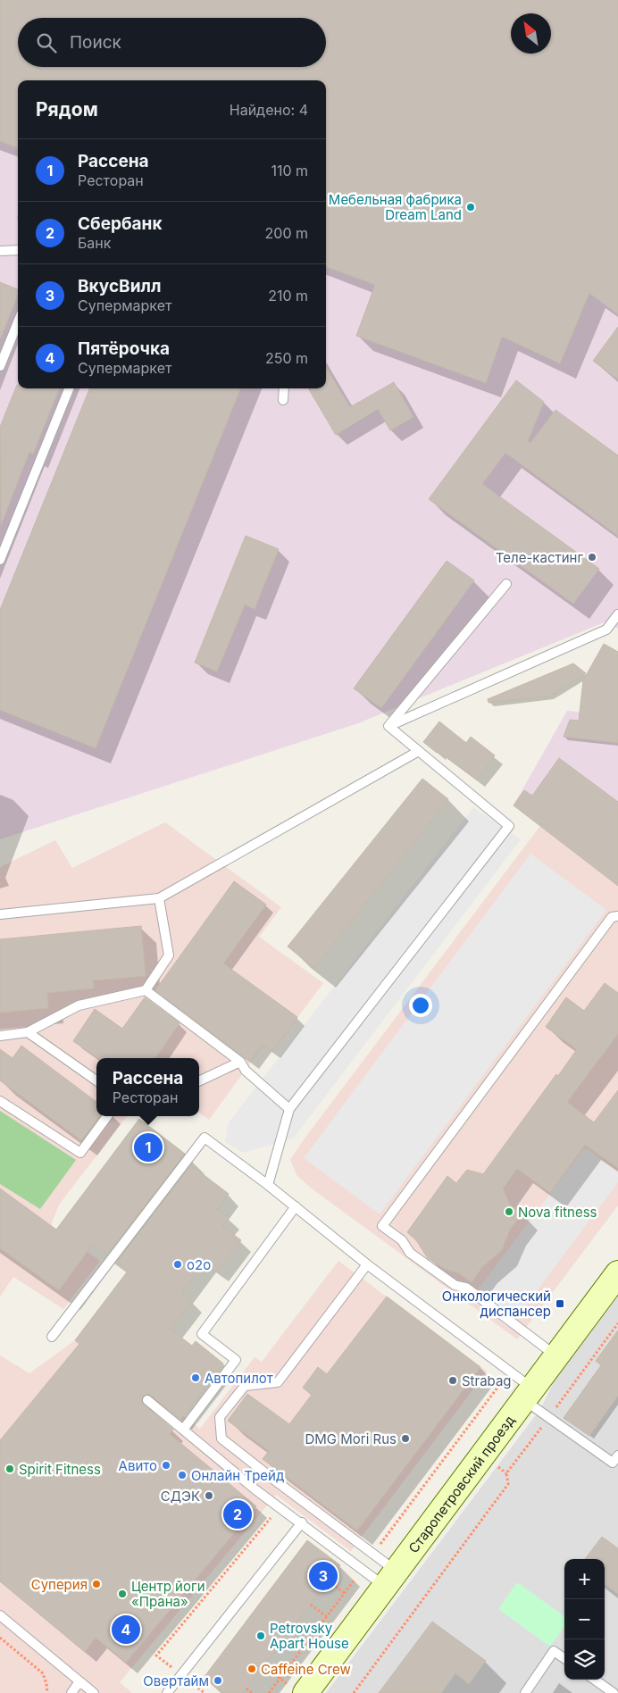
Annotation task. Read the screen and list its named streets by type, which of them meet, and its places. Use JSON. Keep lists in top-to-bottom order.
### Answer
{
  "streets": {
    "street": ["Старопетровский проезд"]
  },
  "places": {
    "other": [
      "Мебельная фабрика Dream Land",
      "Теле-кастинг",
      "Nova fitness",
      "o2o",
      "Автопилот",
      "Strabag",
      "DMG Mori Rus",
      "Авито",
      "Spirit Fitness",
      "Онлайн Трейд",
      "СДЭК",
      "Суперия",
      "Центр йоги «Прана»",
      "Petrovsky Apart House",
      "Caffeine Crew",
      "Овертайм"
    ],
    "transit": ["Онкологический диспансер"]
  },
  "north": "top left",
  "page": {
    "search": "Поиск",
    "heading": ["Рядом", "Найдено: 4"],
    "list": [
      {
        "mark": "1",
        "name": "Рассена",
        "note": "Ресторан",
        "value": "110 m"
      },
      {
        "mark": "2",
        "name": "Сбербанк",
        "note": "Банк",
        "value": "200 m"
      },
      {
        "mark": "3",
        "name": "ВкусВилл",
        "note": "Супермаркет",
        "value": "210 m"
      },
      {
        "mark": "4",
        "name": "Пятёрочка",
        "note": "Супермаркет",
        "value": "250 m"
      }
    ],
    "popup": ["Рассена", "Ресторан"],
    "pins": [
      "1",
      "2",
      "3",
      "4"
    ],
    "map_buttons": ["+", "−"]
  }
}
